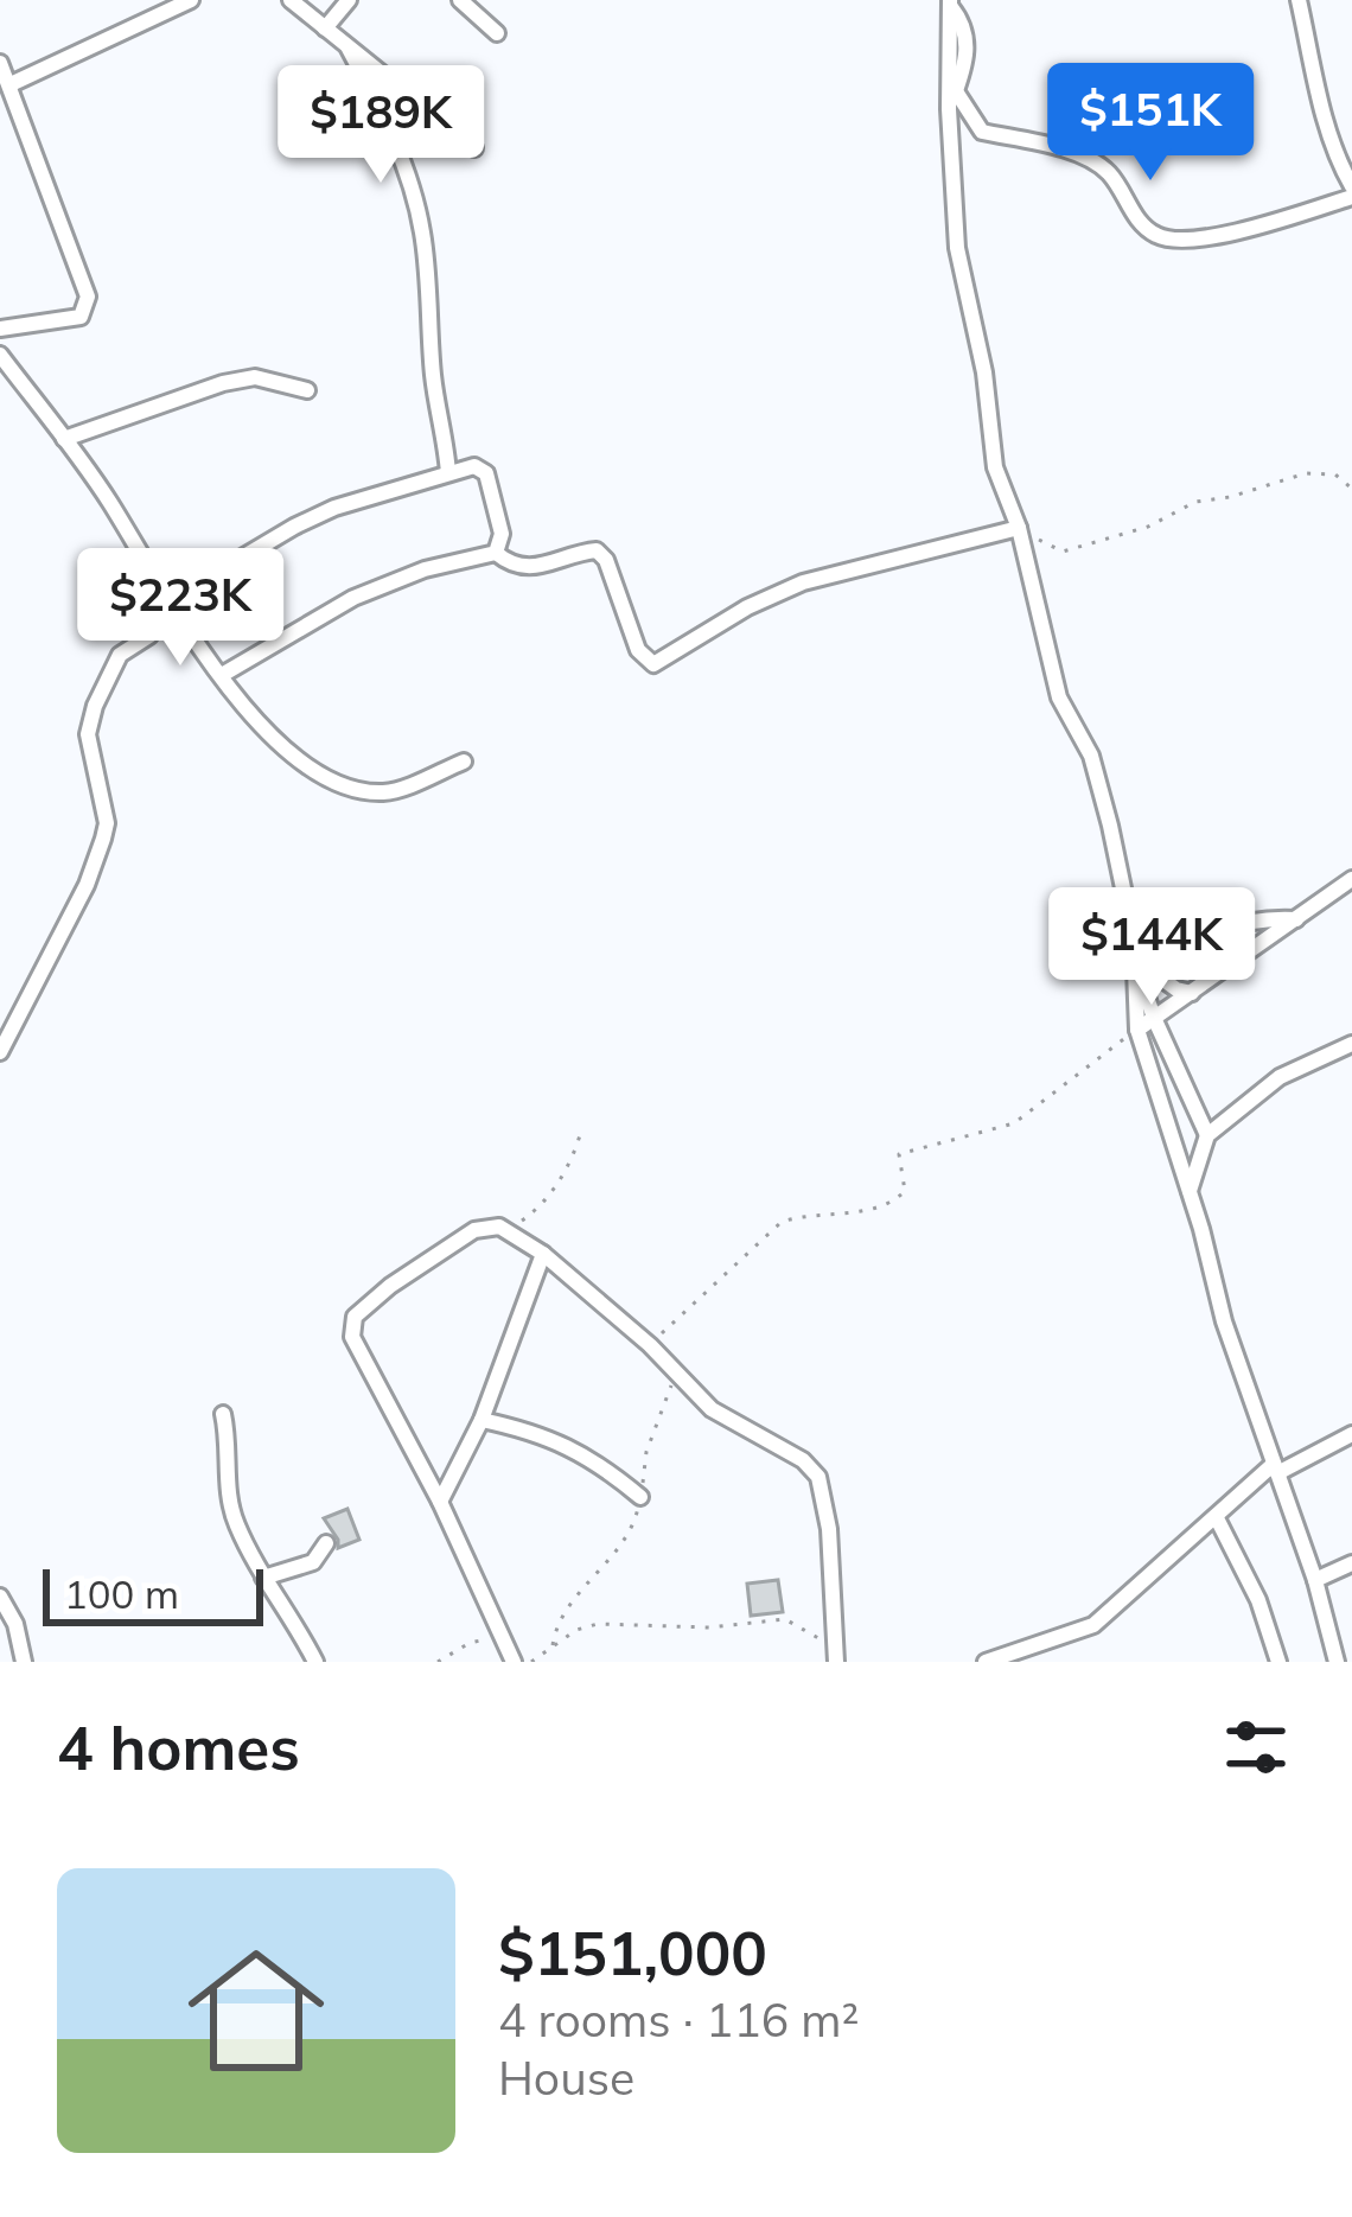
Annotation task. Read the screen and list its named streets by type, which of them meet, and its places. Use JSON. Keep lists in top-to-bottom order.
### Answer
{
  "scale_bar": "100 m",
  "page": {
    "price": [
      "$151K",
      "$189K",
      "$223K",
      "$144K"
    ],
    "scale": "100 m",
    "heading": "4 homes",
    "list": [
      {
        "name": "$151,000",
        "note": "4 rooms · 116 m² · House"
      }
    ]
  }
}
